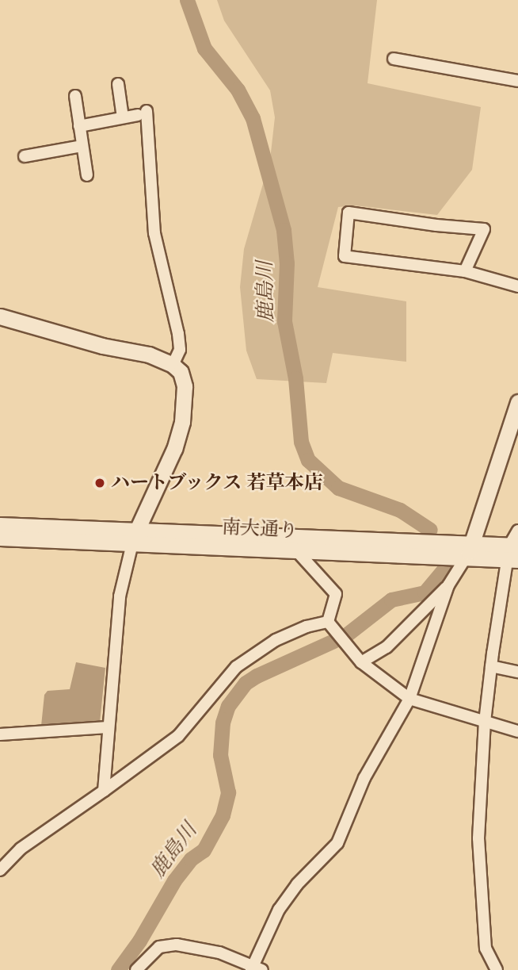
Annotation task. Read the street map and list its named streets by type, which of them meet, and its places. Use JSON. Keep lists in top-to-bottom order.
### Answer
{
  "streets": {
    "street": ["南大通り"]
  },
  "water": ["鹿島川"],
  "places": ["ハートブックス 若草本店"]
}
